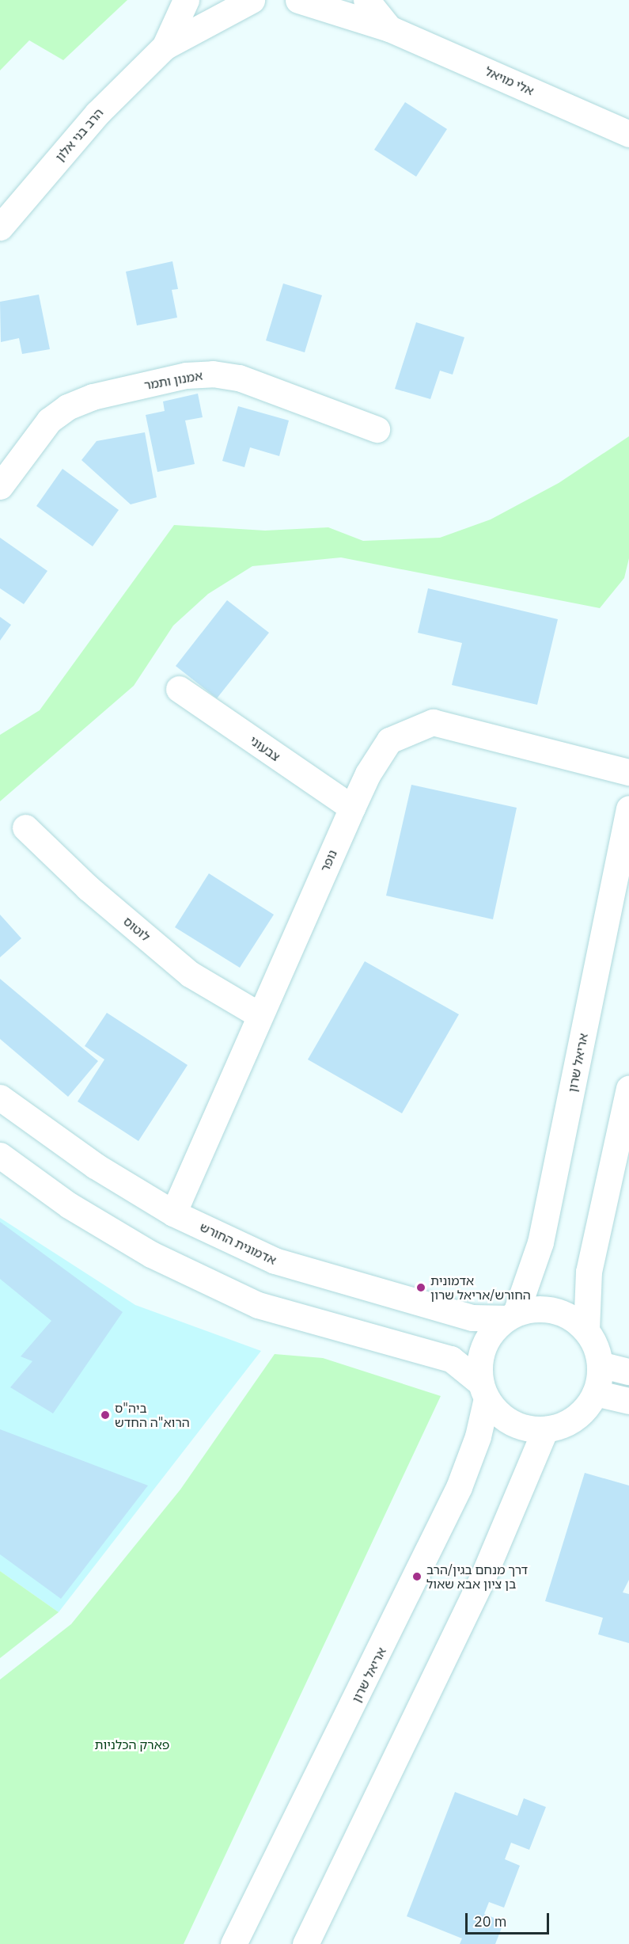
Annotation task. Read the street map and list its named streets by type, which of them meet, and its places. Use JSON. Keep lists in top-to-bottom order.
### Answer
{
  "streets": {
    "street": [
      "אלי מויאל",
      "הרב בני אלון",
      "אמנון ותמר",
      "צבעוני",
      "נופר",
      "לוטוס",
      "אריאל שרון",
      "אדמונית החורש"
    ]
  },
  "crossings": [
    ["צבעוני", "נופר"],
    ["נופר", "לוטוס"],
    ["נופר", "אדמונית החורש"],
    ["אריאל שרון", "אדמונית החורש"]
  ],
  "parks": ["פארק הכלניות"],
  "places": ["אדמונית החורש/אריאל שרון", "ביה\"ס הרוא\"ה החדש", "דרך מנחם בגין/הרב בן ציון אבא שאול"],
  "scale_bar": "20 m"
}
